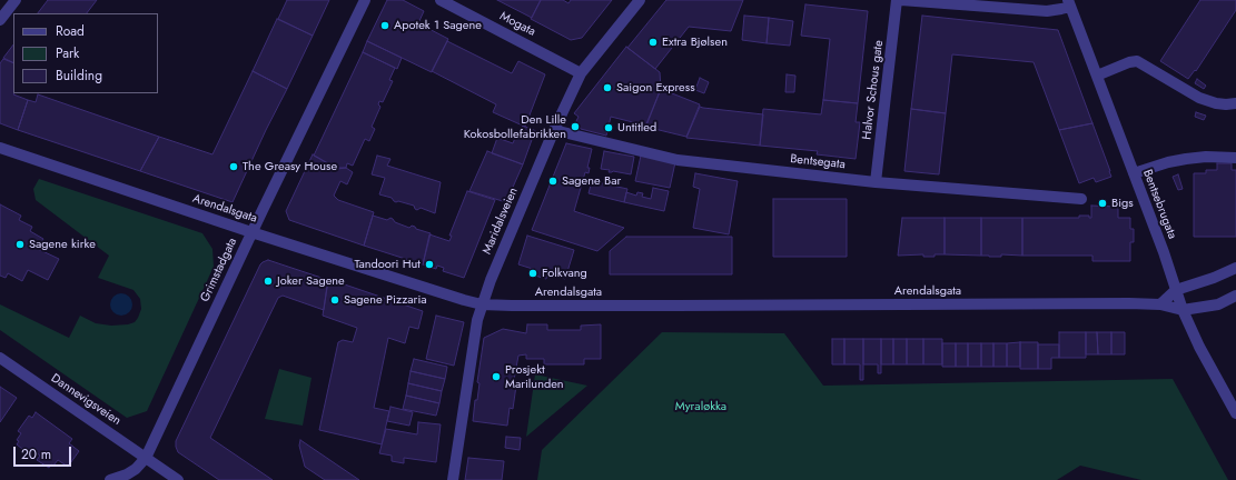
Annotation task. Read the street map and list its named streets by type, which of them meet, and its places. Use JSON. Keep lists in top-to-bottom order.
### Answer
{
  "streets": {
    "street": [
      "Mogata",
      "Halvor Schous gate",
      "Bentsegata",
      "Bentsebrugata",
      "Arendalsgata",
      "Maridalsveien",
      "Grimstadgata",
      "Dannevigsveien"
    ]
  },
  "crossings": [
    ["Mogata", "Maridalsveien"],
    ["Halvor Schous gate", "Bentsegata"],
    ["Bentsegata", "Maridalsveien"],
    ["Bentsebrugata", "Arendalsgata"],
    ["Arendalsgata", "Maridalsveien"],
    ["Arendalsgata", "Grimstadgata"],
    ["Grimstadgata", "Dannevigsveien"]
  ],
  "parks": ["Myraløkka"],
  "places": [
    "Apotek 1 Sagene",
    "Extra Bjølsen",
    "Saigon Express",
    "Den Lille Kokosbollefabrikken",
    "Untitled",
    "The Greasy House",
    "Sagene Bar",
    "Bigs",
    "Sagene kirke",
    "Tandoori Hut",
    "Folkvang",
    "Joker Sagene",
    "Sagene Pizzaria",
    "Prosjekt Marilunden"
  ],
  "legend": ["Road", "Park", "Building"],
  "scale_bar": "20 m"
}
